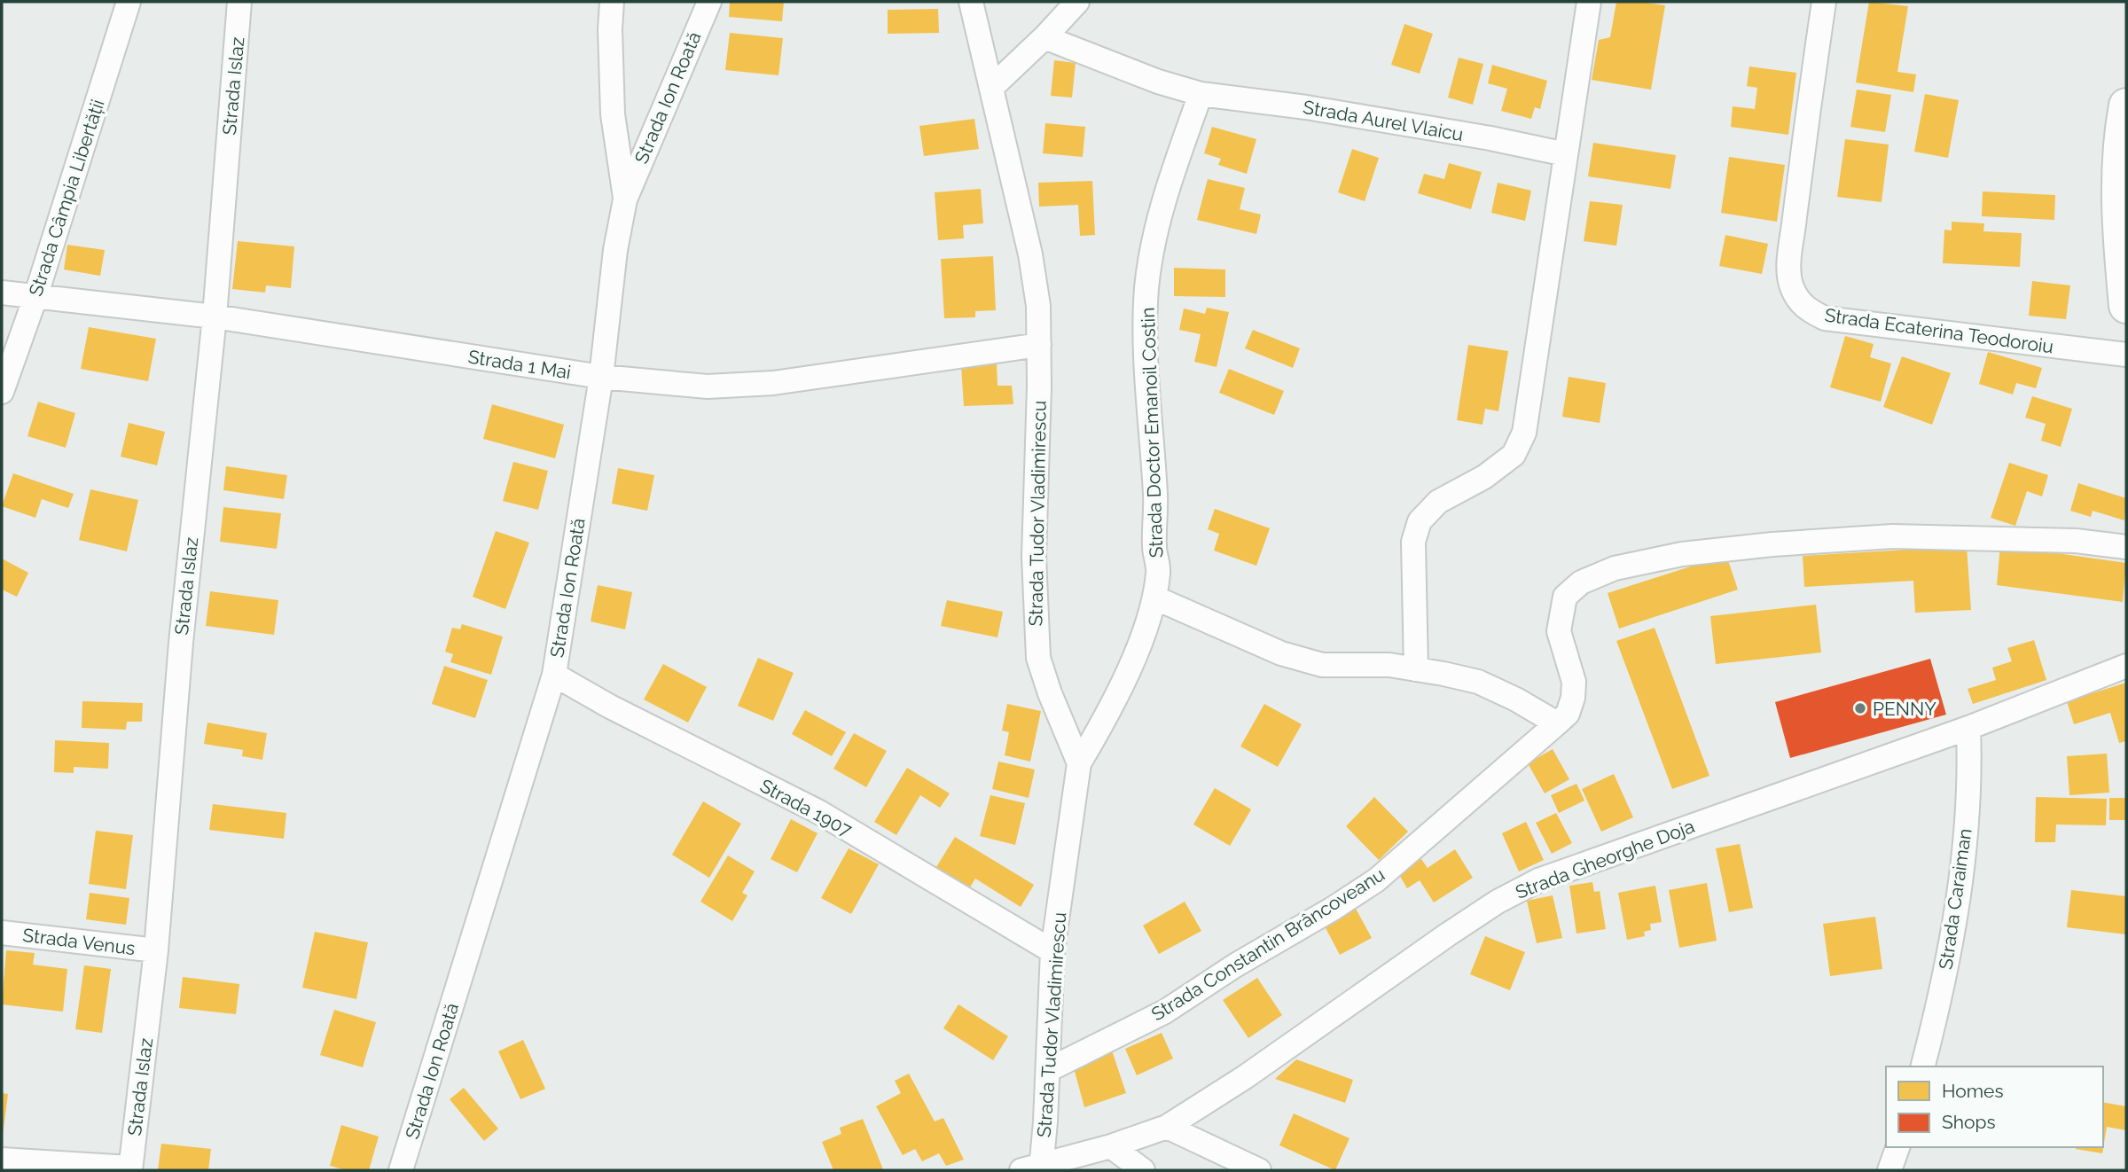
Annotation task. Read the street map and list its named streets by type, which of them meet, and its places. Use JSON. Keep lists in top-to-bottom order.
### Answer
{
  "streets": {
    "street": [
      "Strada Islaz",
      "Strada Ion Roată",
      "Strada Aurel Vlaicu",
      "Strada Câmpia Libertății",
      "Strada Ecaterina Teodoroiu",
      "Strada 1 Mai",
      "Strada Doctor Emanoil Costin",
      "Strada Tudor Vladimirescu",
      "Strada 1907",
      "Strada Gheorghe Doja",
      "Strada Caraiman",
      "Strada Venus",
      "Strada Constantin Brâncoveanu"
    ]
  },
  "crossings": [
    ["Strada Islaz", "Strada 1 Mai"],
    ["Strada Islaz", "Strada Venus"],
    ["Strada Ion Roată", "Strada 1 Mai"],
    ["Strada Ion Roată", "Strada 1907"],
    ["Strada Aurel Vlaicu", "Strada Doctor Emanoil Costin"],
    ["Strada Câmpia Libertății", "Strada 1 Mai"],
    ["Strada 1 Mai", "Strada Tudor Vladimirescu"],
    ["Strada Doctor Emanoil Costin", "Strada Tudor Vladimirescu"],
    ["Strada Tudor Vladimirescu", "Strada 1907"],
    ["Strada Tudor Vladimirescu", "Strada Gheorghe Doja"],
    ["Strada Tudor Vladimirescu", "Strada Constantin Brâncoveanu"],
    ["Strada Gheorghe Doja", "Strada Caraiman"]
  ],
  "places": ["PENNY"],
  "legend": ["Homes", "Shops"]
}
